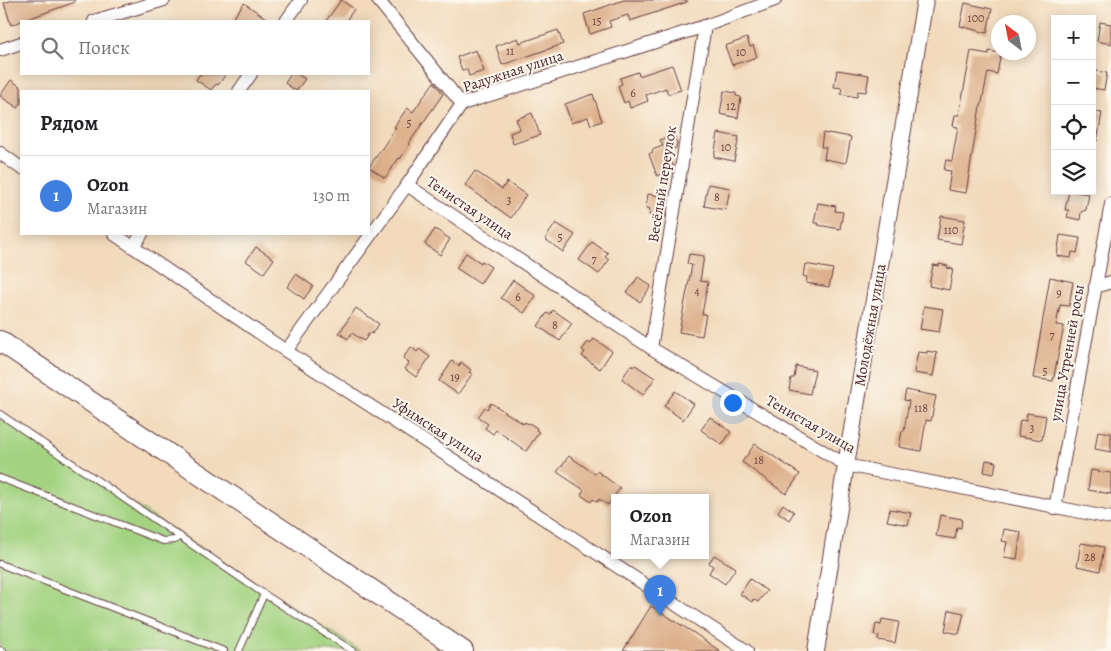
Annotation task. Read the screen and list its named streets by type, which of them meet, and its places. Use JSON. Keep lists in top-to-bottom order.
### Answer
{
  "streets": {
    "street": [
      "Радужная улица",
      "Весёлый переулок",
      "Тенистая улица",
      "Молодёжная улица",
      "улица Утренней росы",
      "Уфимская улица"
    ]
  },
  "crossings": [
    ["Радужная улица", "Весёлый переулок"],
    ["Радужная улица", "Тенистая улица"],
    ["Радужная улица", "Уфимская улица"],
    ["Весёлый переулок", "Тенистая улица"],
    ["Тенистая улица", "Молодёжная улица"],
    ["Тенистая улица", "улица Утренней росы"]
  ],
  "house_numbers": [
    "100",
    "15",
    "11",
    "10",
    "6",
    "12",
    "5",
    "10",
    "8",
    "3",
    "110",
    "5",
    "7",
    "4",
    "9",
    "6",
    "8",
    "7",
    "5",
    "19",
    "118",
    "3",
    "18",
    "28"
  ],
  "north": "top left",
  "page": {
    "map_buttons": ["+", "−"],
    "search": "Поиск",
    "heading": "Рядом",
    "list": [
      {
        "mark": "1",
        "name": "Ozon",
        "note": "Магазин",
        "value": "130 m"
      }
    ],
    "popup": ["Ozon", "Магазин"],
    "pins": "1"
  }
}
